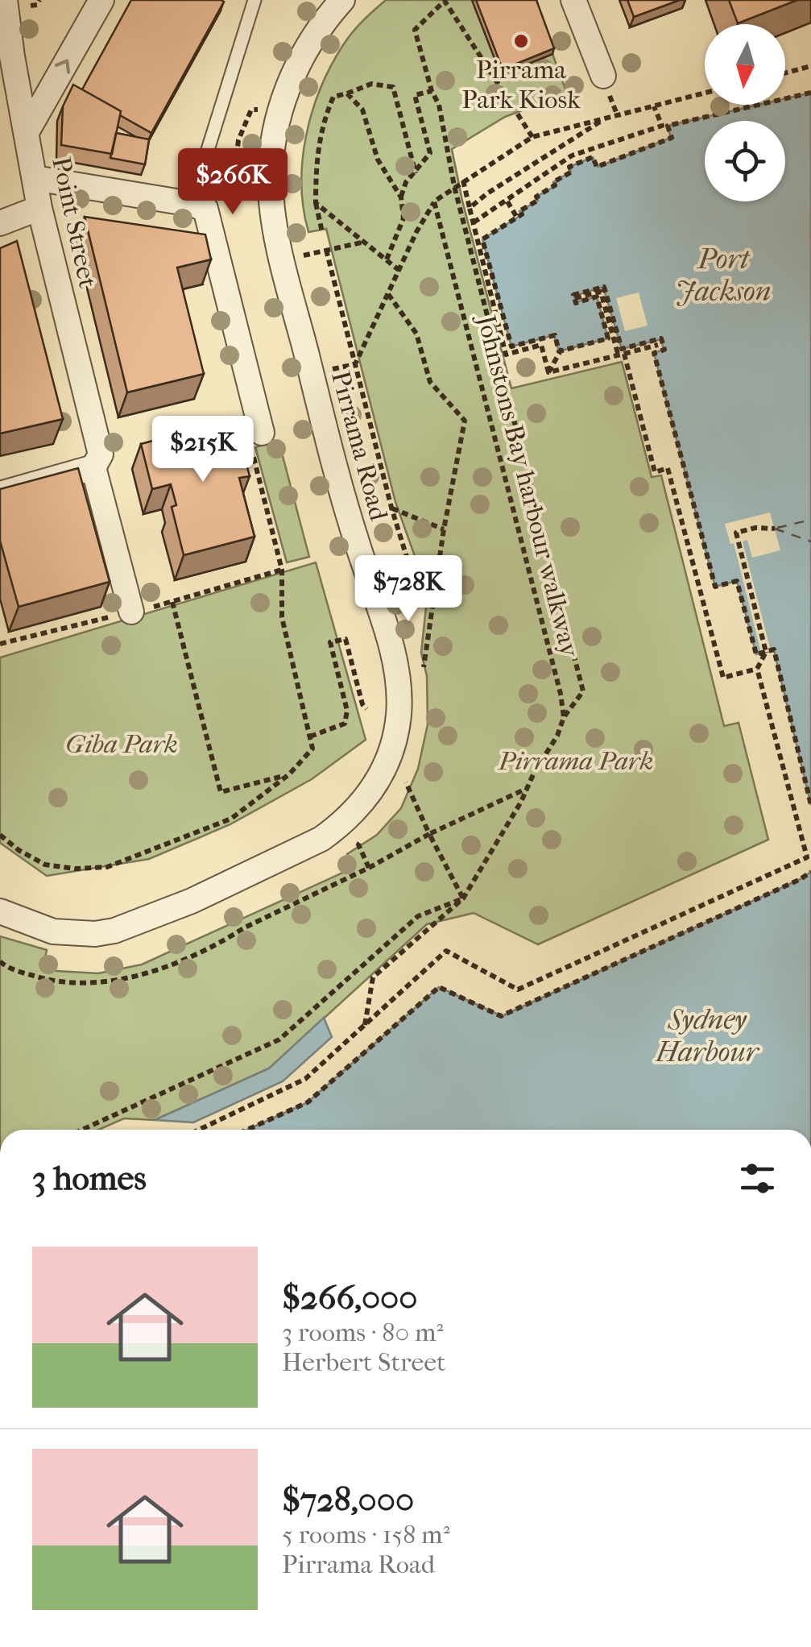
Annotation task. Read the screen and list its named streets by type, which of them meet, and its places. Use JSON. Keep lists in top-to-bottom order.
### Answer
{
  "streets": {
    "street": ["Point Street", "Pirrama Road"],
    "path": ["Johnstons Bay harbour walkway"]
  },
  "water": ["Port Jackson", "Sydney Harbour"],
  "parks": ["Giba Park", "Pirrama Park"],
  "places": ["Pirrama Park Kiosk"],
  "north": "bottom",
  "page": {
    "price": ["$266K", "$215K", "$728K"],
    "heading": "3 homes",
    "list": [
      {
        "name": "$266,000",
        "note": "3 rooms · 80 m² · Herbert Street"
      },
      {
        "name": "$728,000",
        "note": "5 rooms · 158 m² · Pirrama Road"
      }
    ]
  }
}
